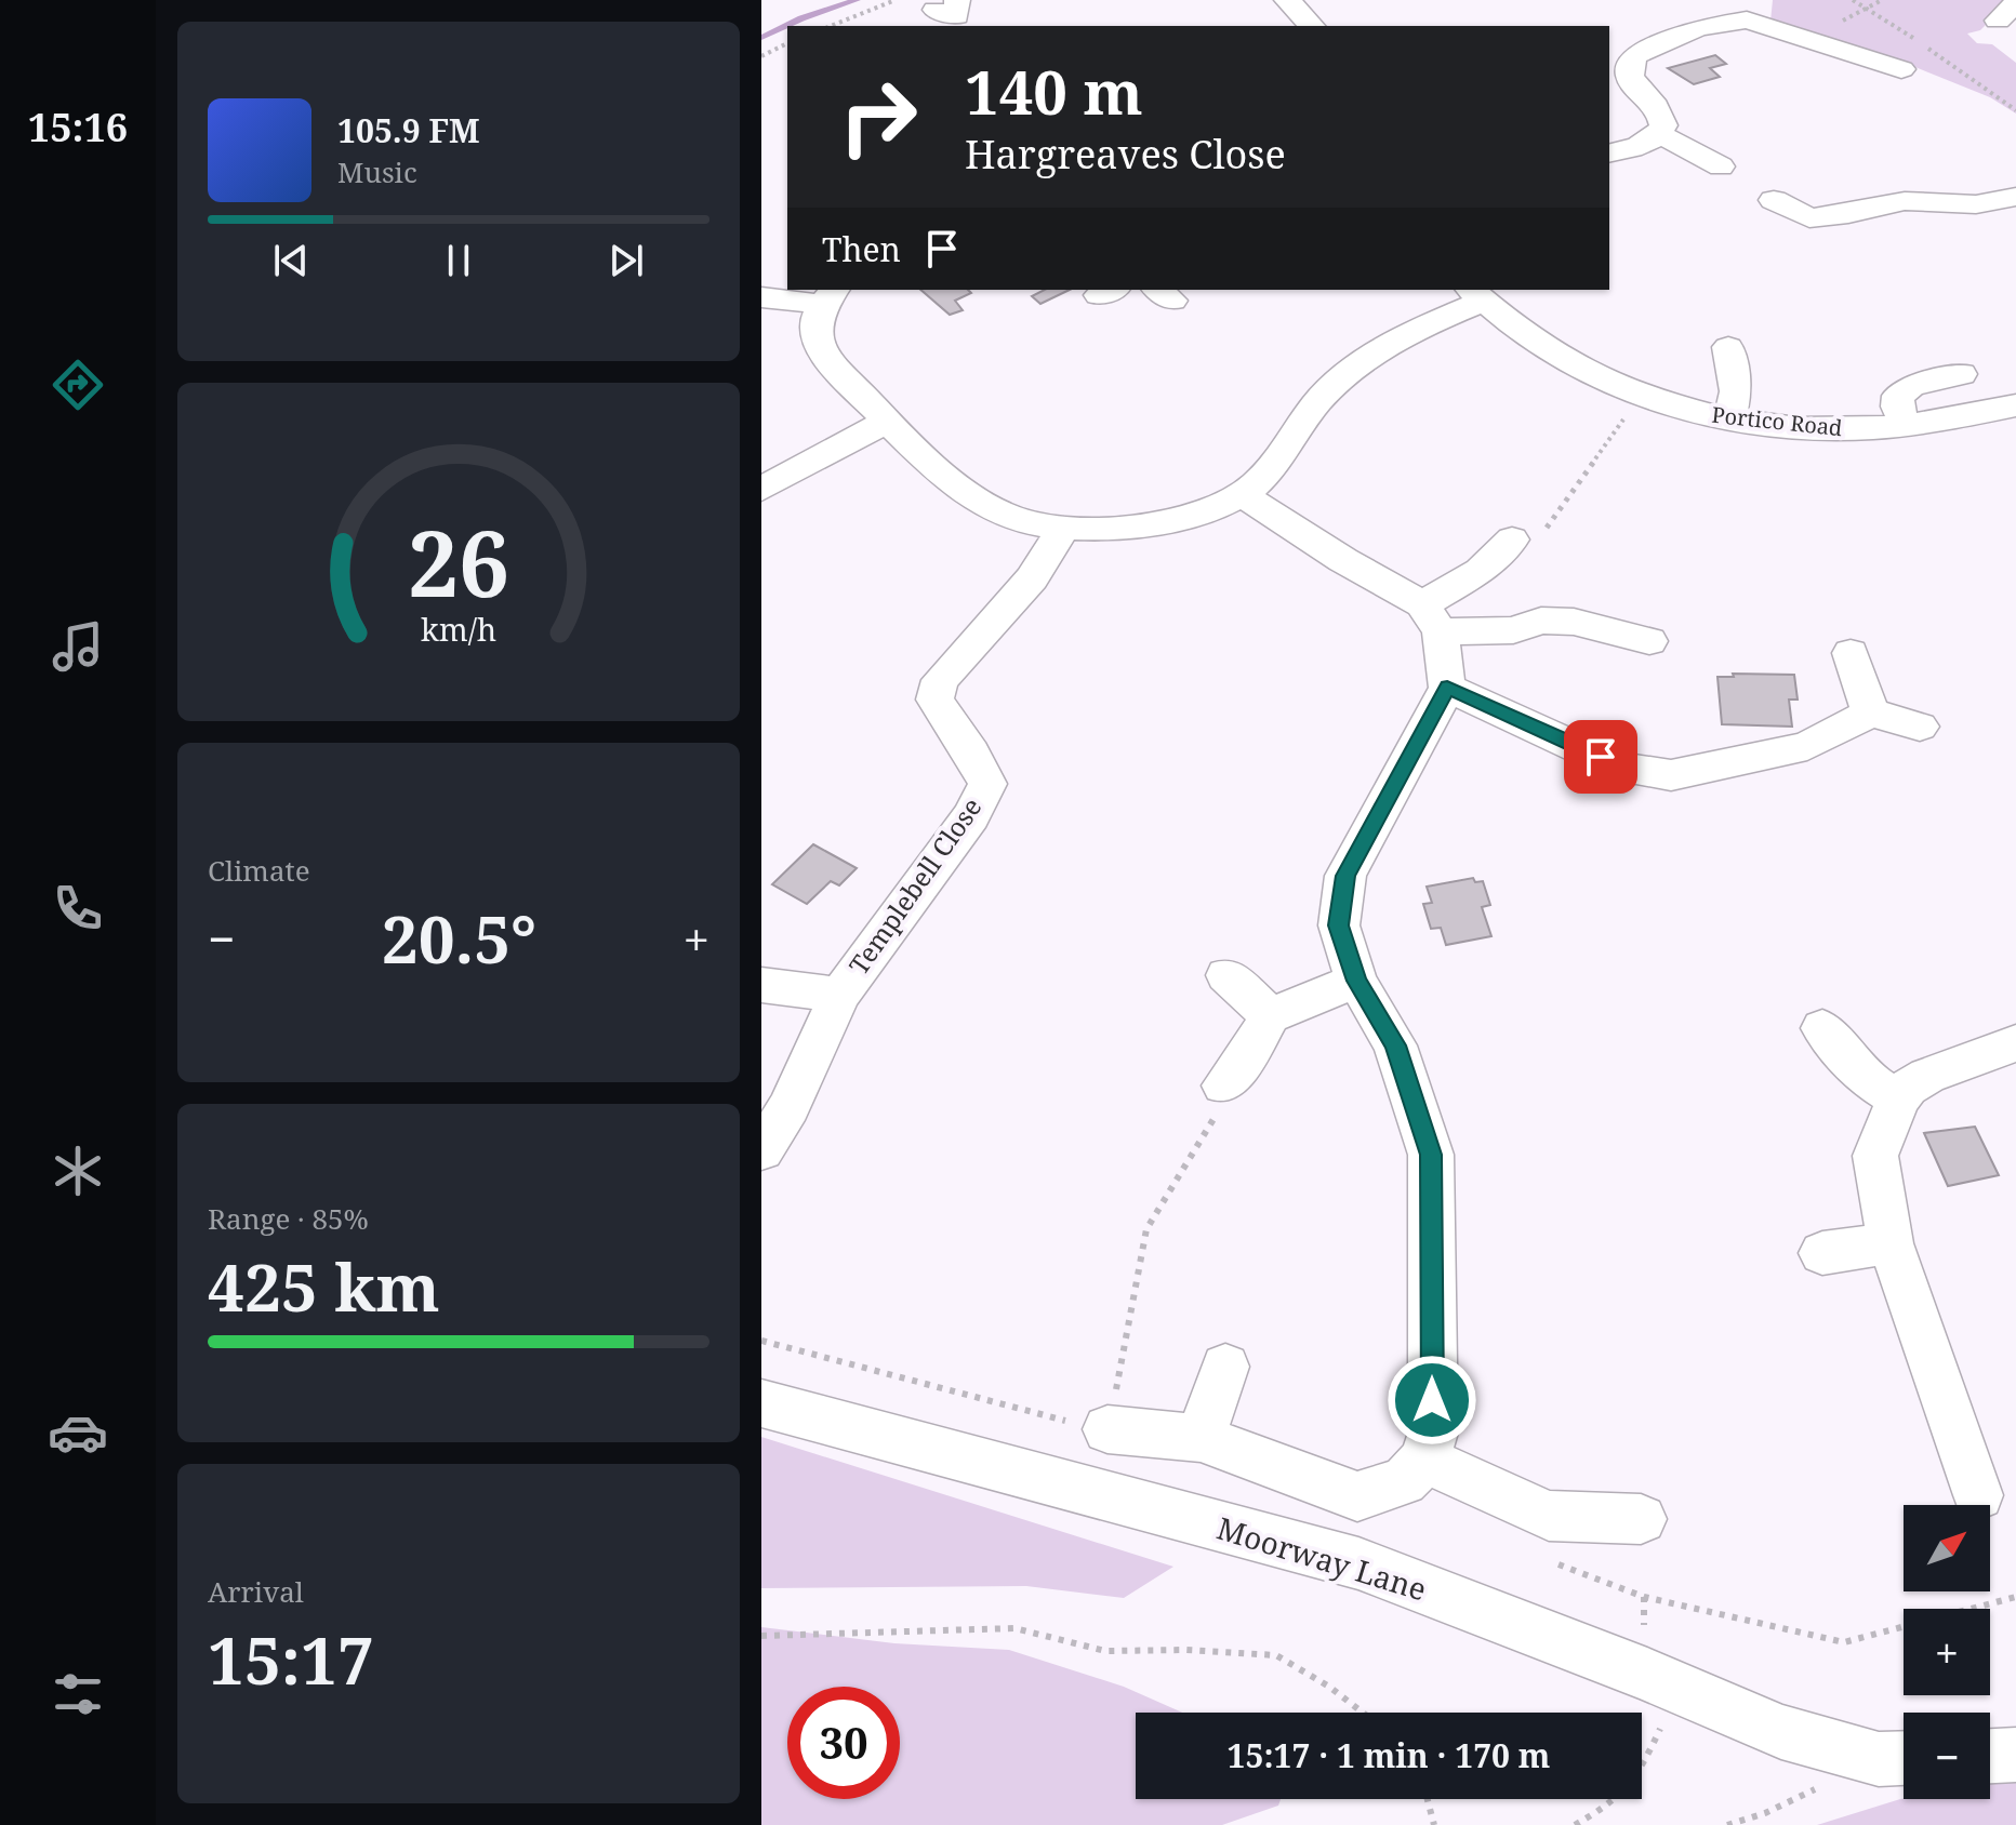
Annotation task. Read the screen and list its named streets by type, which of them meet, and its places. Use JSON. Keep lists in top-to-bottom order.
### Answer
{
  "streets": {
    "street": ["Portico Road", "Templebell Close", "Moorway Lane"]
  },
  "north": "top right",
  "page": {
    "tabs": "15:16",
    "turn": ["140 m", "Hargreaves Close"],
    "song": ["105.9 FM", "Music"],
    "then": "Then",
    "tile": [
      "Climate",
      ["Range · 85%", "425 km"],
      ["Arrival", "15:17"]
    ],
    "heat": ["−", "20.5°", "+"],
    "map_buttons": ["+", "−"],
    "limit": "30",
    "trip": "15:17 · 1 min · 170 m",
    "gauge": ["26", "km/h"]
  }
}
